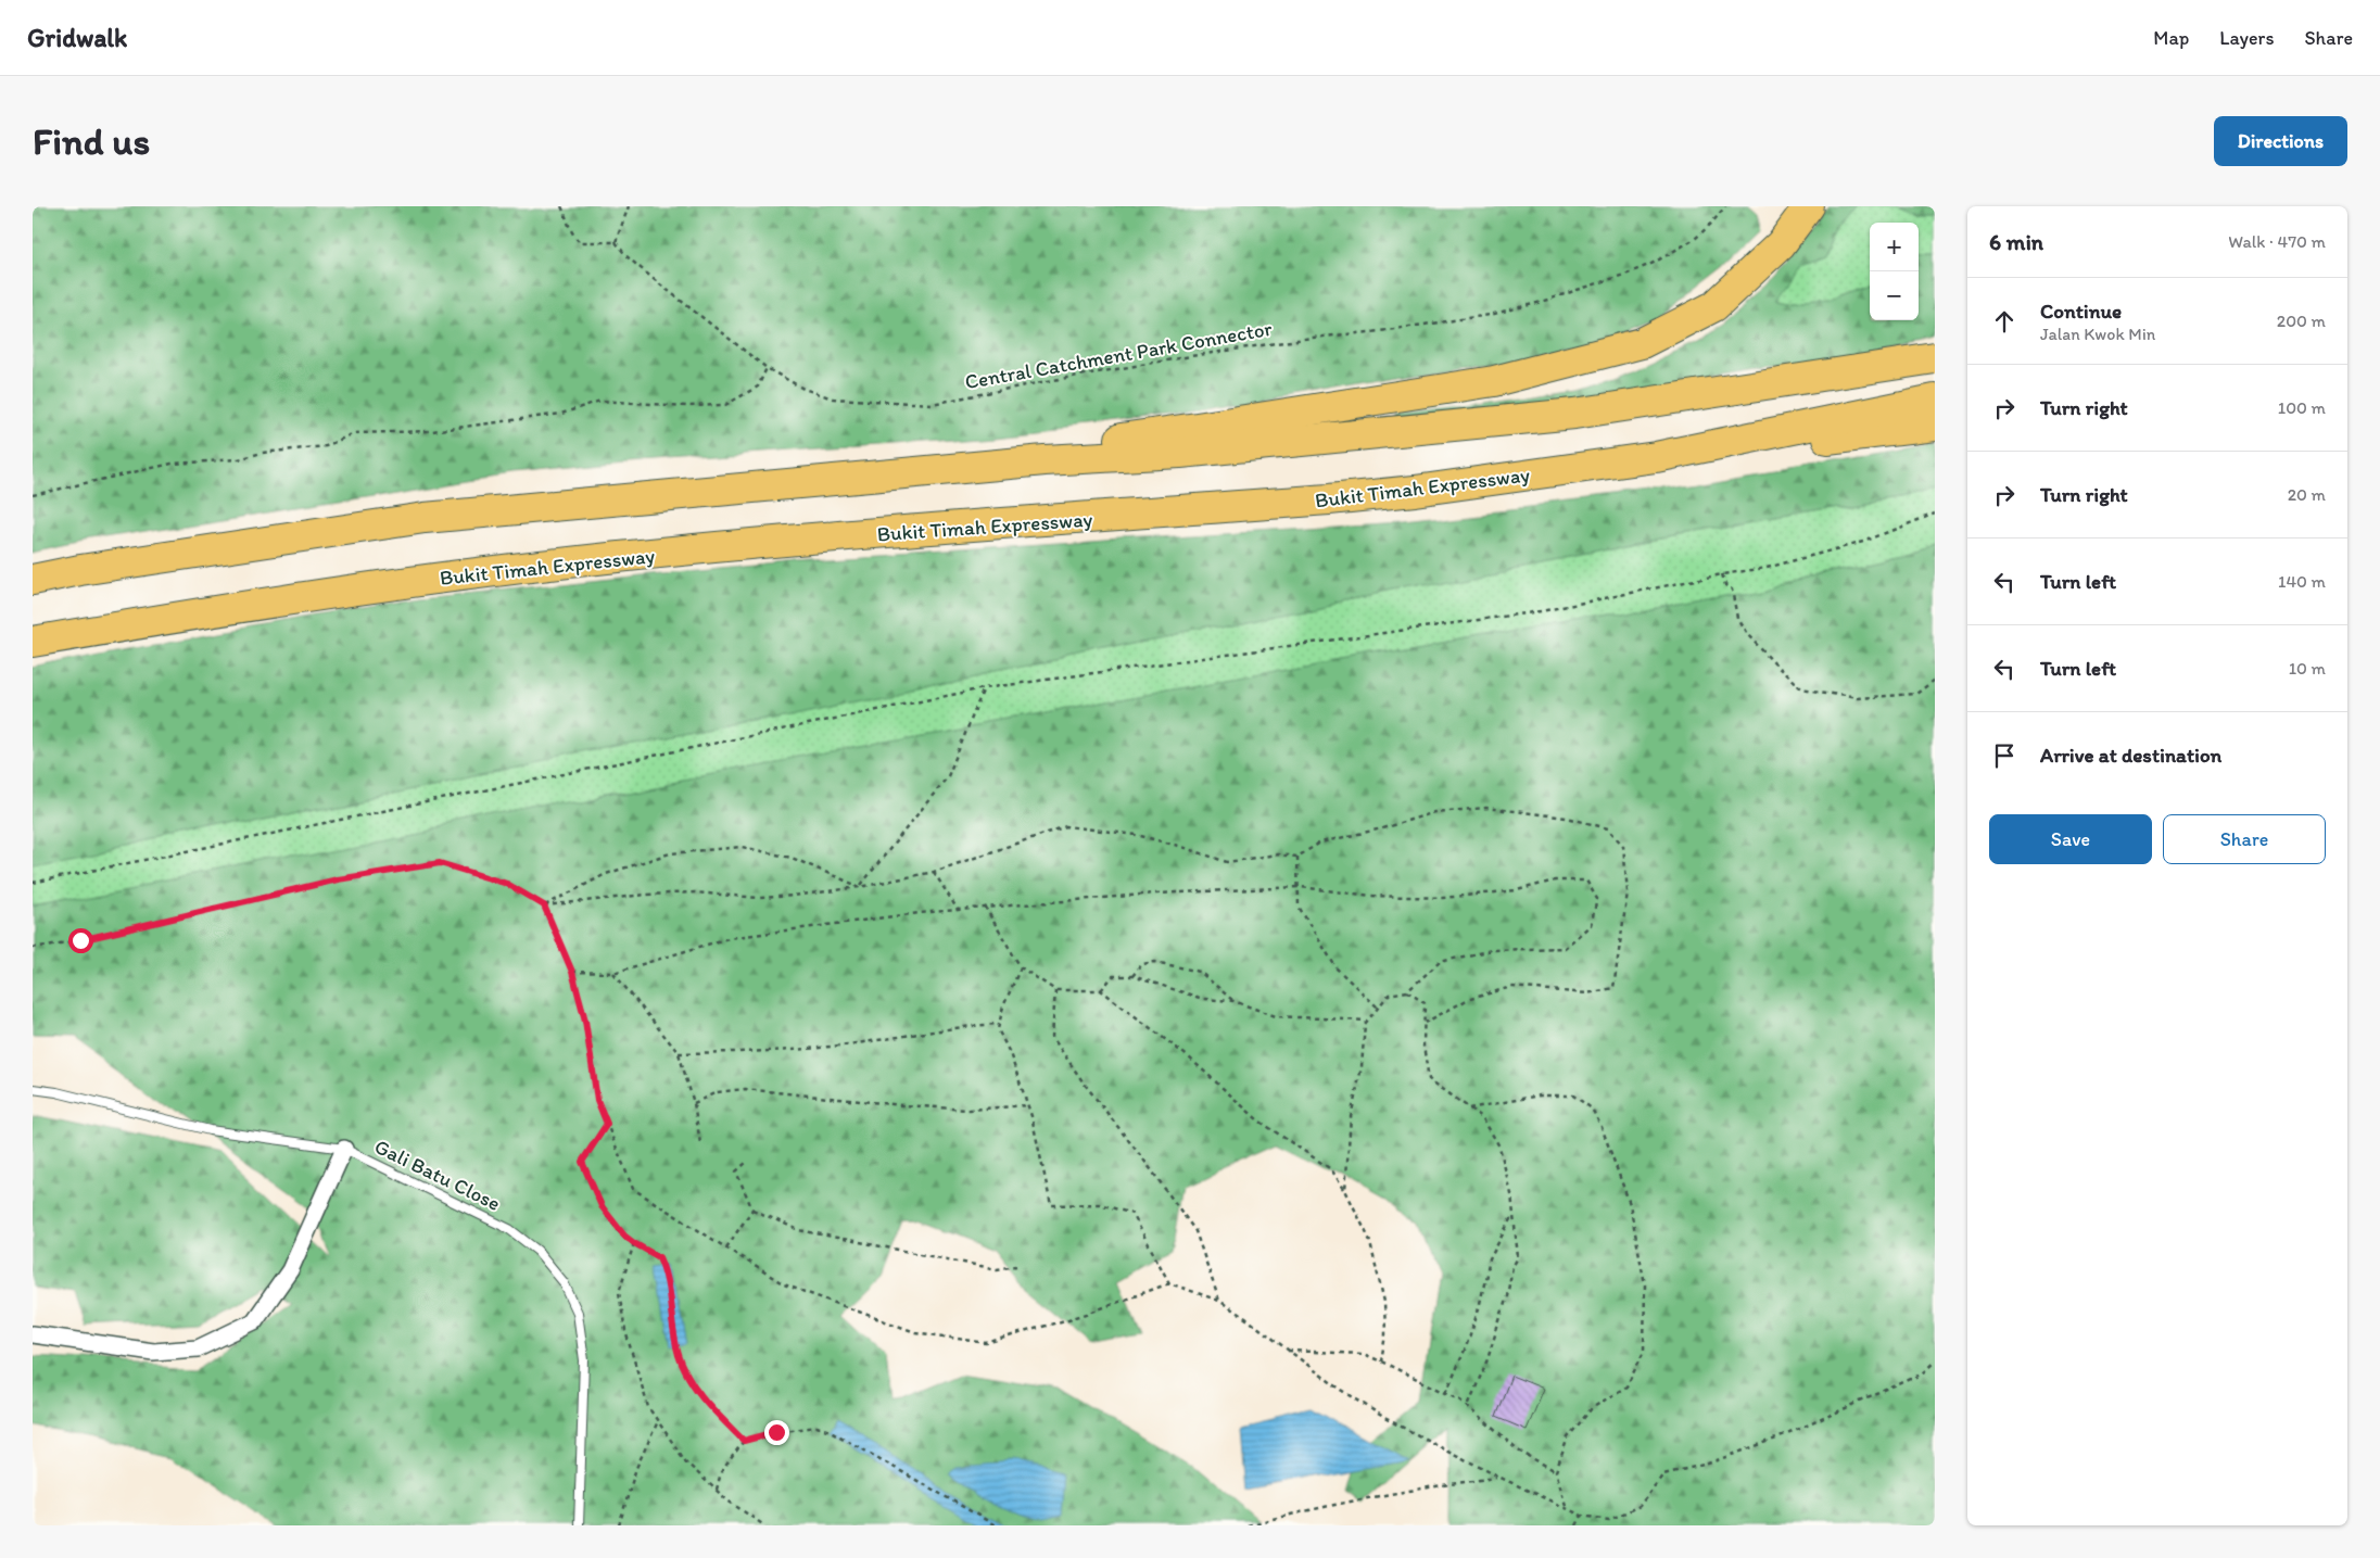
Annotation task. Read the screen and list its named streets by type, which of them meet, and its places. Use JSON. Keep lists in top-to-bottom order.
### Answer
{
  "streets": {
    "highway": ["Bukit Timah Expressway"],
    "lane": ["Gali Batu Close"],
    "path": ["Central Catchment Park Connector"]
  },
  "page": {
    "header": "Gridwalk",
    "nav": ["Map", "Layers", "Share"],
    "buttons": [
      "Directions",
      ["Save", "Share"]
    ],
    "title": "Find us",
    "heading": ["6 min", "Walk · 470 m"],
    "map_buttons": ["+", "−"],
    "list": [
      ["Continue", "Jalan Kwok Min", "200 m"],
      ["Turn right", "100 m"],
      ["Turn right", "20 m"],
      ["Turn left", "140 m"],
      ["Turn left", "10 m"],
      "Arrive at destination"
    ]
  }
}
